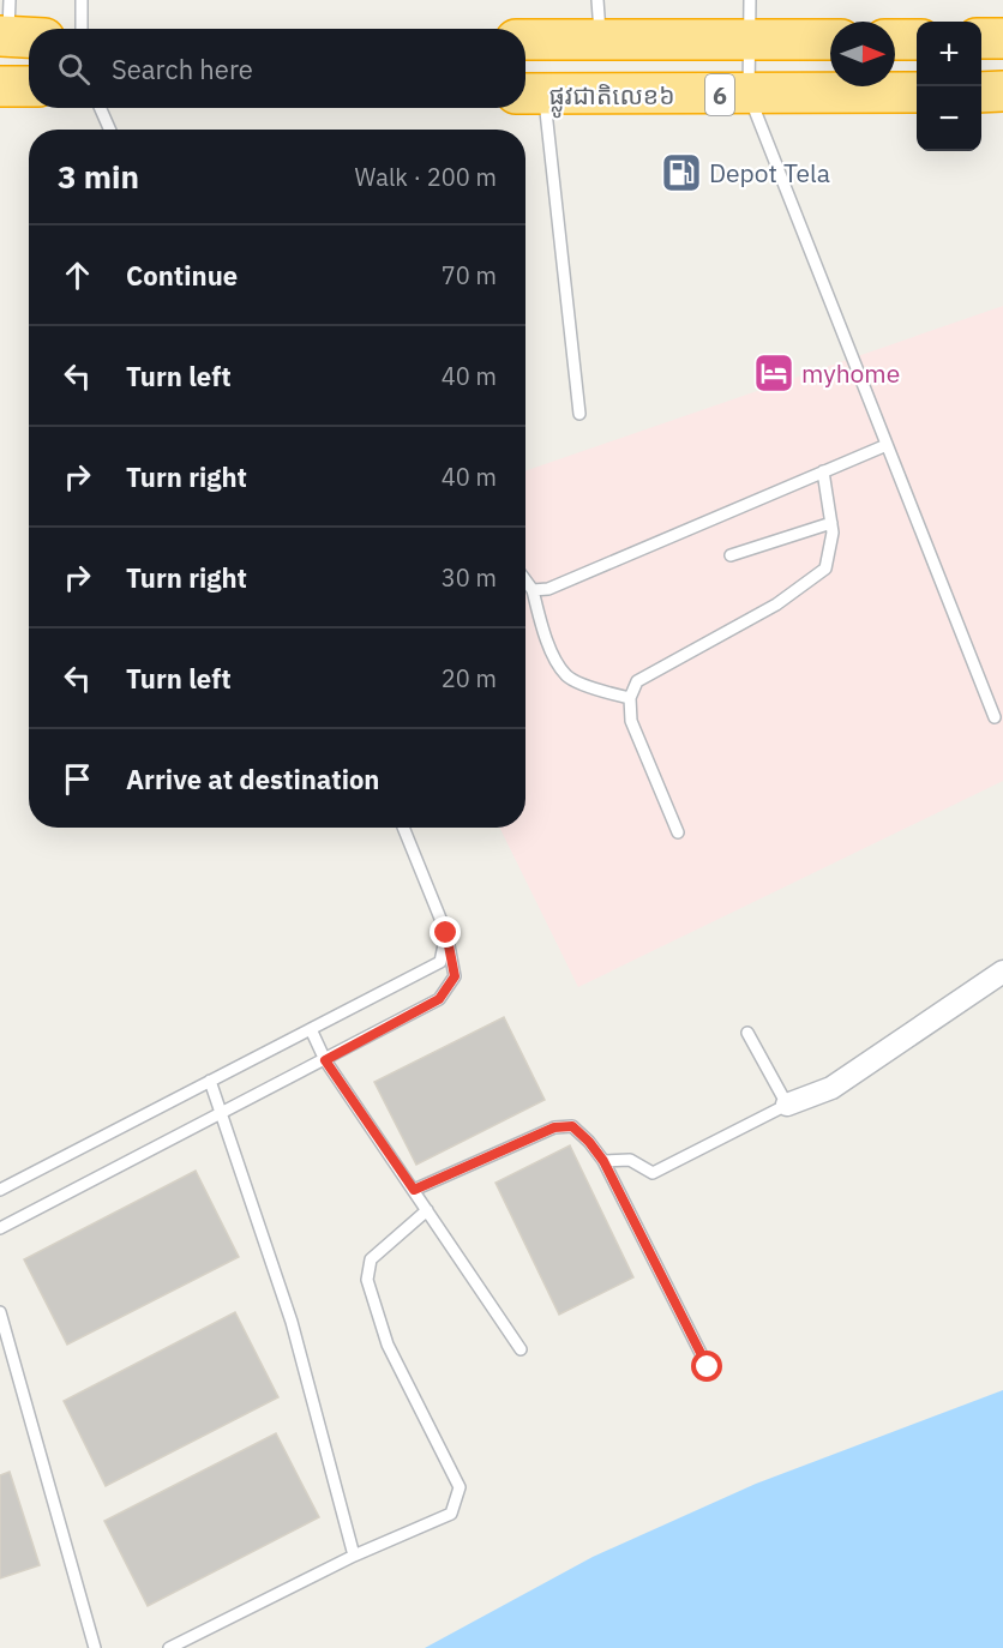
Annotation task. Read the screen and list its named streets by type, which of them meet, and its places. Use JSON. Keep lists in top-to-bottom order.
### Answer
{
  "streets": {
    "highway": ["ផ្លូវជាតិលេខ៦", "6"]
  },
  "places": {
    "fuel station": ["Depot Tela"],
    "hotel": ["myhome"]
  },
  "north": "right",
  "page": {
    "map_buttons": ["+", "−"],
    "search": "Search here",
    "heading": ["3 min", "Walk · 200 m"],
    "list": [
      ["Continue", "70 m"],
      ["Turn left", "40 m"],
      ["Turn right", "40 m"],
      ["Turn right", "30 m"],
      ["Turn left", "20 m"],
      "Arrive at destination"
    ]
  }
}
